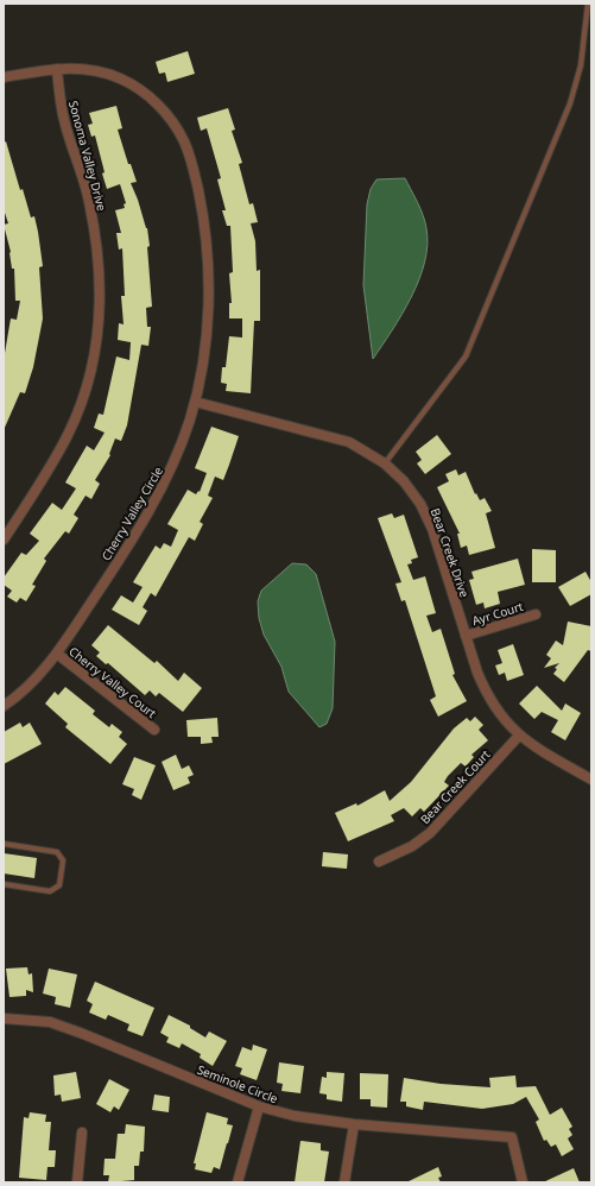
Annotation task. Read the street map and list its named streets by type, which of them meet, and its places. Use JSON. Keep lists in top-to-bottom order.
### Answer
{
  "streets": {
    "street": [
      "Sonoma Valley Drive",
      "Cherry Valley Circle",
      "Bear Creek Drive",
      "Ayr Court",
      "Cherry Valley Court",
      "Bear Creek Court",
      "Seminole Circle"
    ]
  },
  "crossings": [
    ["Sonoma Valley Drive", "Cherry Valley Circle"],
    ["Cherry Valley Circle", "Bear Creek Drive"],
    ["Cherry Valley Circle", "Cherry Valley Court"],
    ["Bear Creek Drive", "Ayr Court"],
    ["Bear Creek Drive", "Bear Creek Court"]
  ]
}
